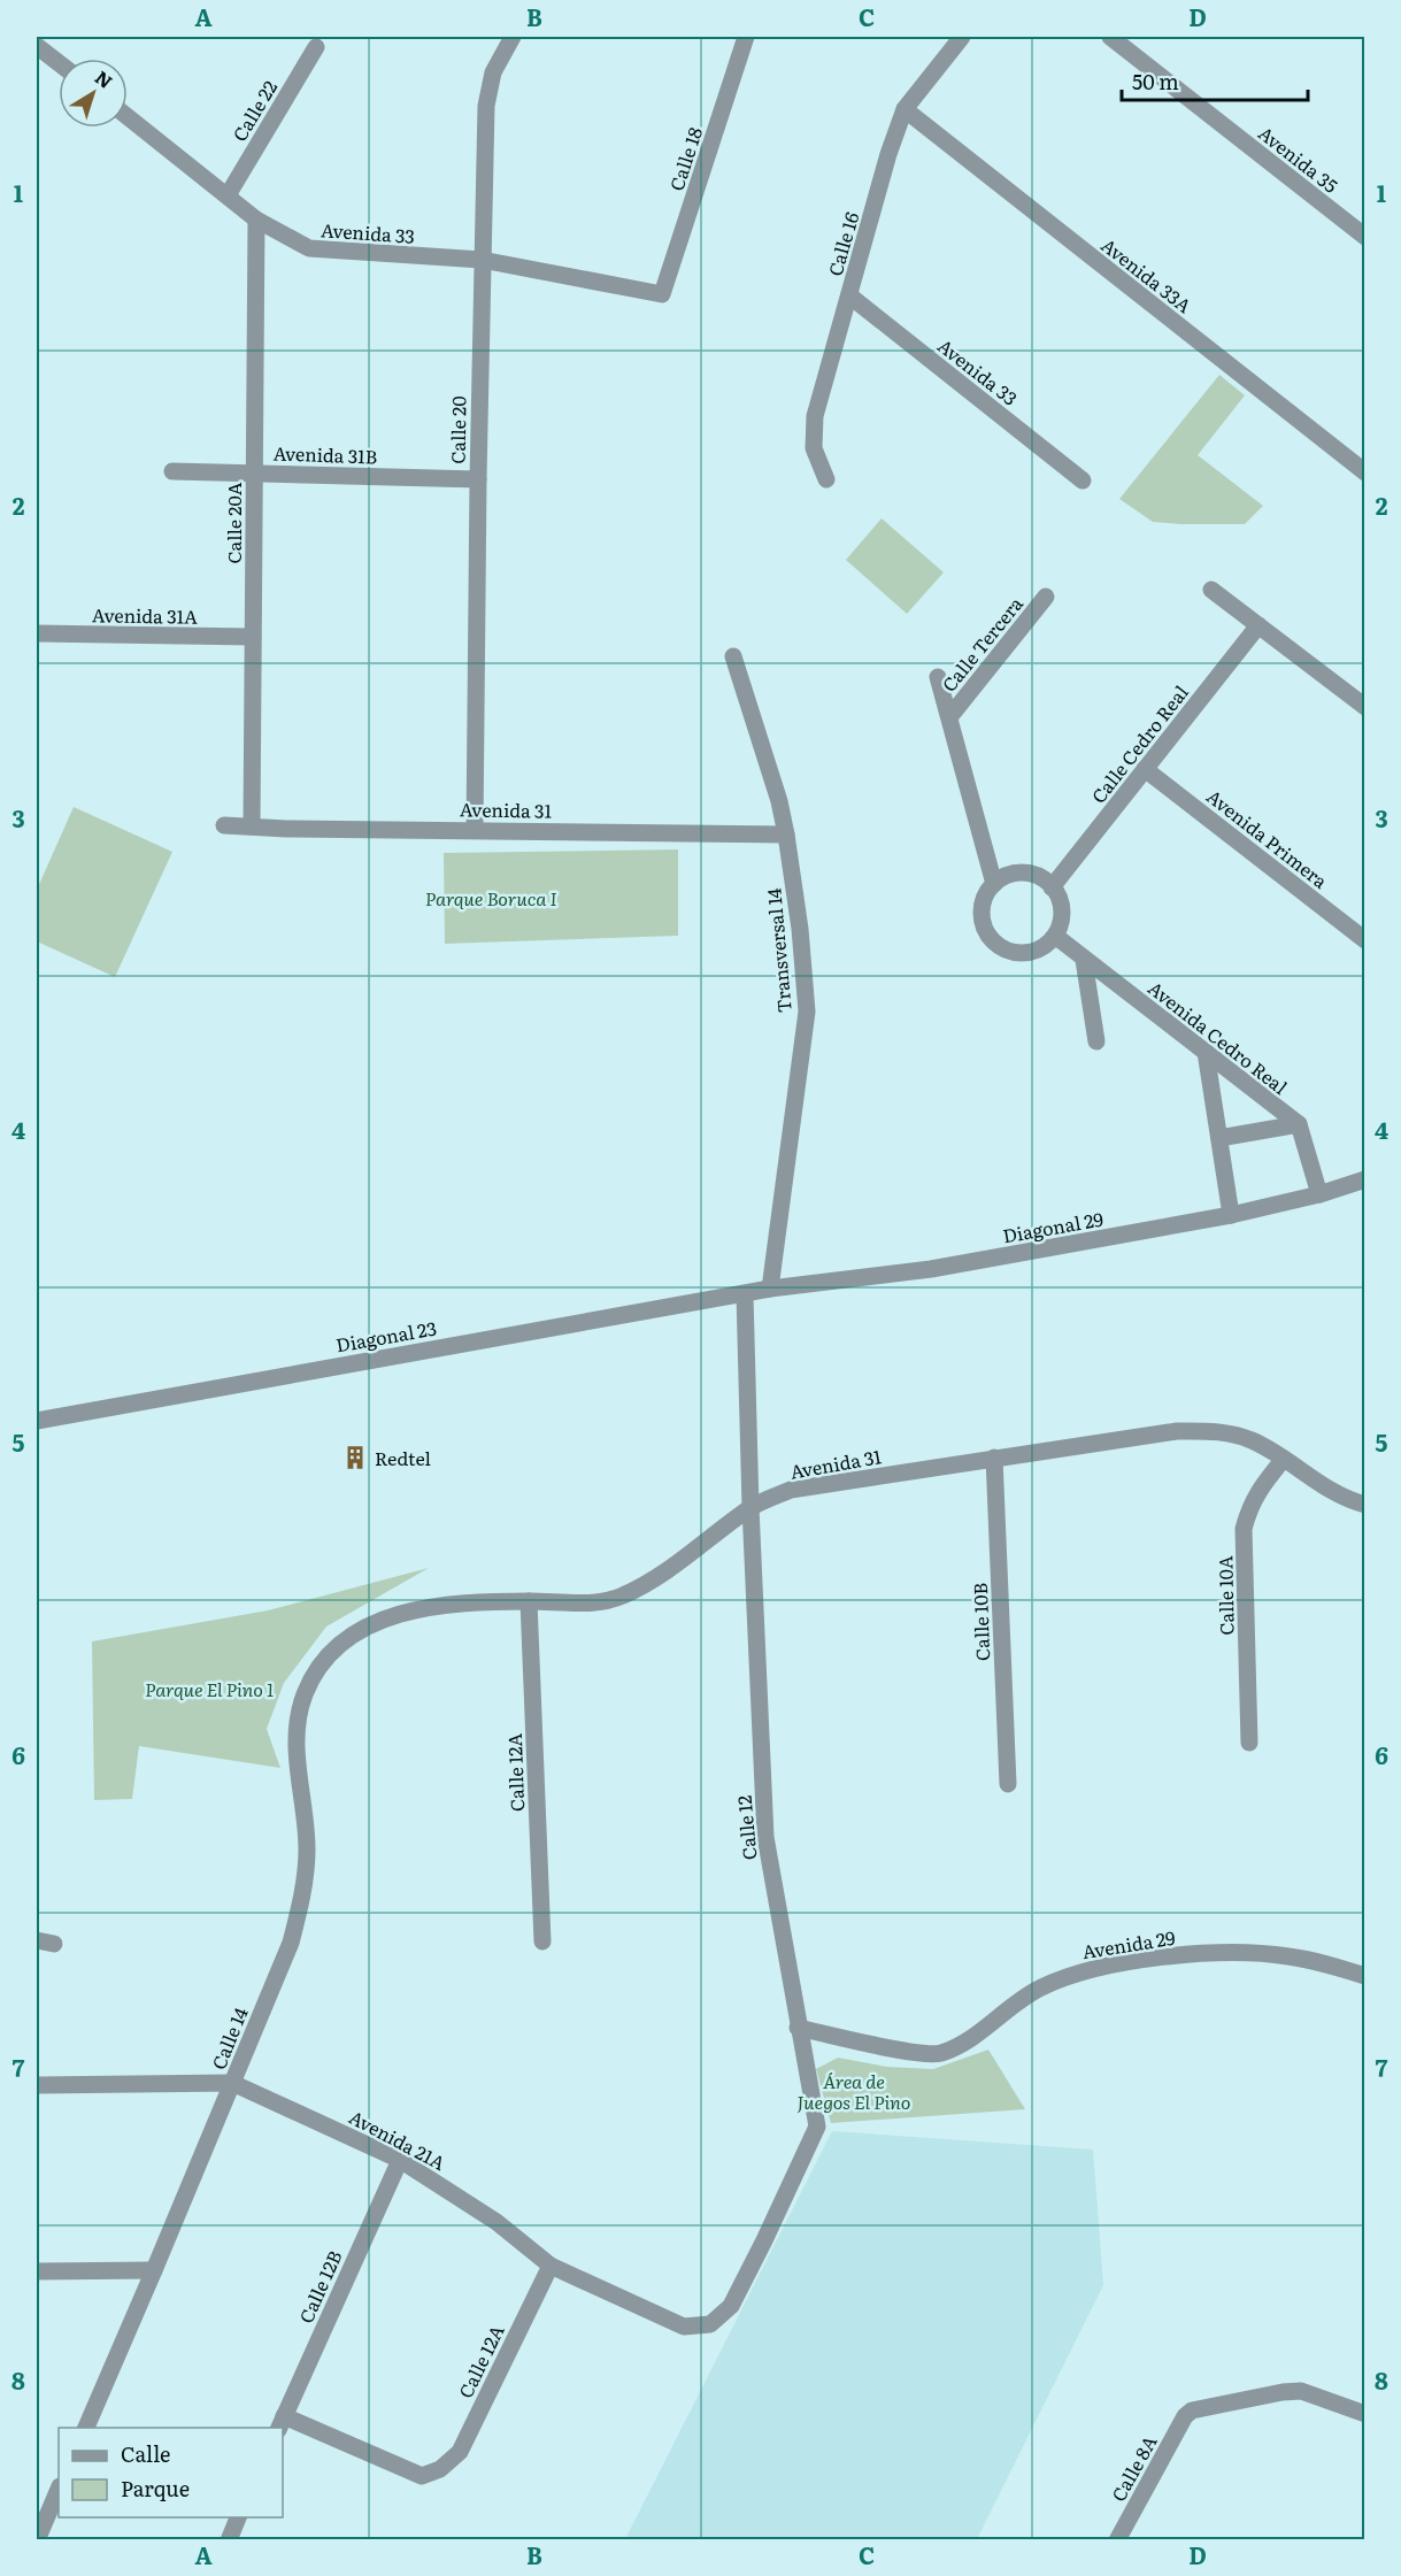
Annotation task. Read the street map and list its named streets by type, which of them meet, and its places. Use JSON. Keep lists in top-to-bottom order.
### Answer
{
  "streets": {
    "street": [
      "Calle 22",
      "Calle 18",
      "Avenida 35",
      "Avenida 33",
      "Calle 16",
      "Avenida 33A",
      "Calle 20",
      "Avenida 31B",
      "Calle 20A",
      "Avenida 31A",
      "Calle Tercera",
      "Calle Cedro Real",
      "Avenida 31",
      "Avenida Primera",
      "Transversal 14",
      "Avenida Cedro Real",
      "Diagonal 29",
      "Diagonal 23",
      "Calle 10A",
      "Calle 10B",
      "Calle 12A",
      "Calle 12",
      "Avenida 29",
      "Calle 14",
      "Avenida 21A",
      "Calle 12B",
      "Calle 8A"
    ]
  },
  "crossings": [
    ["Calle 22", "Avenida 33"],
    ["Calle 18", "Avenida 33"],
    ["Avenida 33", "Calle 16"],
    ["Avenida 33", "Calle 20"],
    ["Avenida 33", "Calle 20A"],
    ["Calle 16", "Avenida 33A"],
    ["Calle 20", "Avenida 31B"],
    ["Calle 20", "Avenida 31"],
    ["Avenida 31B", "Calle 20A"],
    ["Calle 20A", "Avenida 31A"],
    ["Calle 20A", "Avenida 31"],
    ["Calle Cedro Real", "Avenida Primera"],
    ["Calle Cedro Real", "Avenida Cedro Real"],
    ["Avenida 31", "Transversal 14"],
    ["Avenida 31", "Calle 10A"],
    ["Avenida 31", "Calle 10B"],
    ["Avenida 31", "Calle 12A"],
    ["Avenida 31", "Calle 12"],
    ["Avenida 31", "Calle 14"],
    ["Transversal 14", "Diagonal 29"],
    ["Diagonal 29", "Diagonal 23"],
    ["Diagonal 29", "Calle 12"],
    ["Diagonal 23", "Calle 12"],
    ["Calle 12A", "Avenida 21A"],
    ["Calle 12A", "Calle 12B"],
    ["Calle 12", "Avenida 29"],
    ["Calle 12", "Avenida 21A"],
    ["Calle 14", "Avenida 21A"],
    ["Avenida 21A", "Calle 12B"]
  ],
  "parks": ["Parque Boruca I", "Parque El Pino 1", "Área de Juegos El Pino"],
  "places": {
    "building": ["Redtel"]
  },
  "legend": ["Calle", "Parque"],
  "scale_bar": "50 m",
  "north": "top right",
  "grid": {
    "columns": [
      "A",
      "B",
      "C",
      "D"
    ],
    "rows": [
      "1",
      "2",
      "3",
      "4",
      "5",
      "6",
      "7",
      "8"
    ]
  }
}
